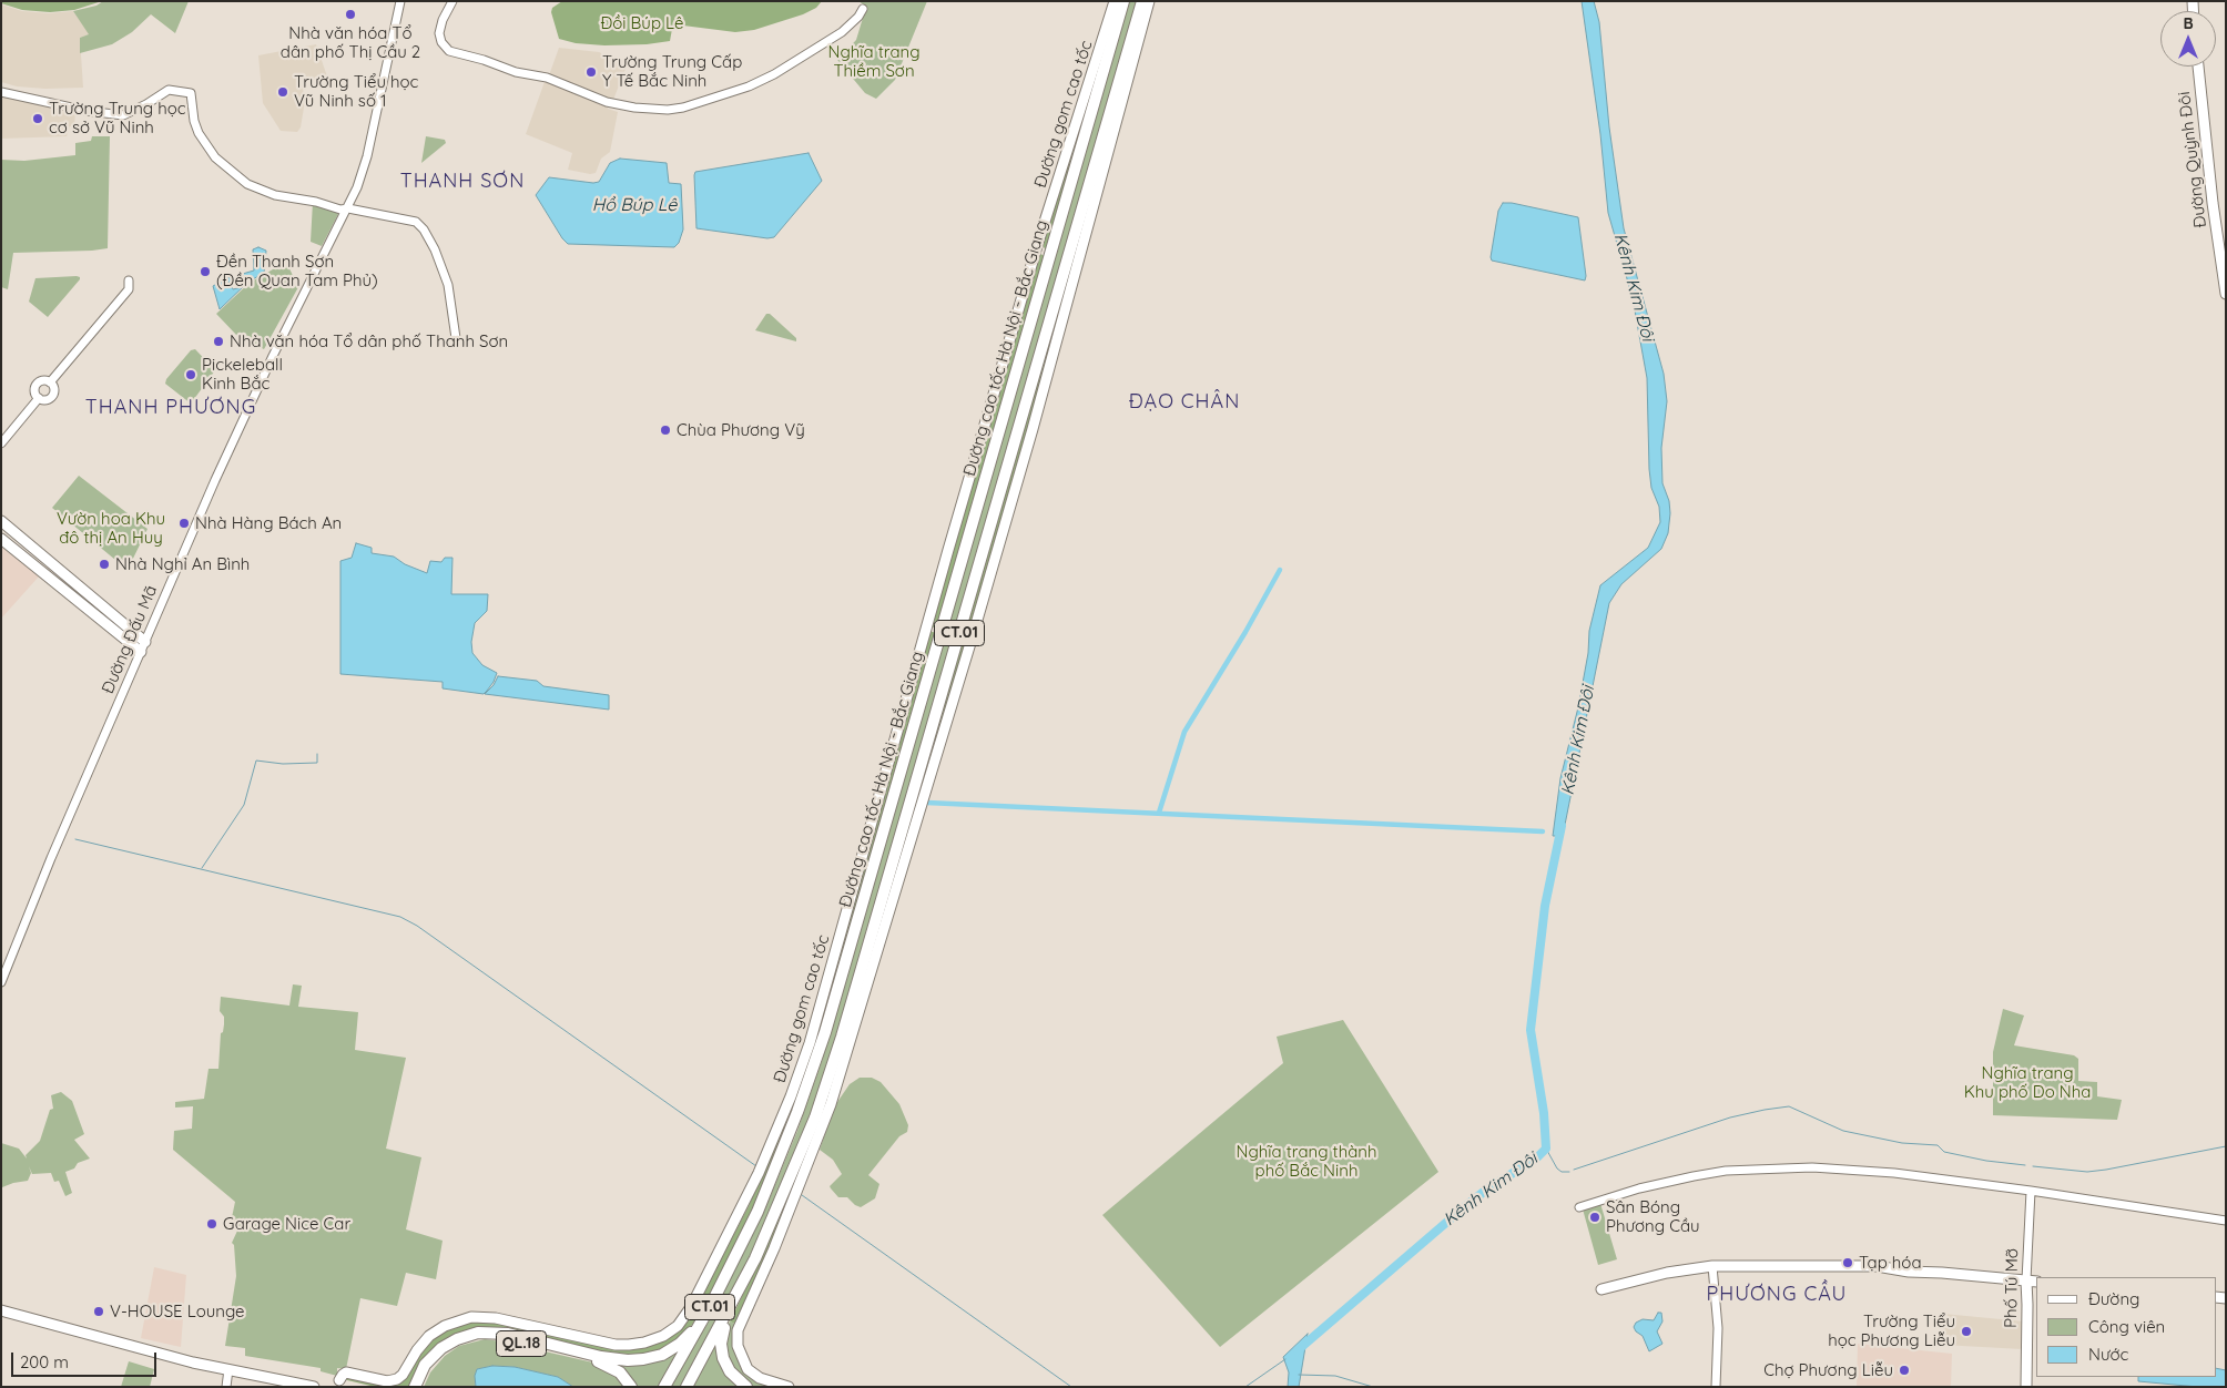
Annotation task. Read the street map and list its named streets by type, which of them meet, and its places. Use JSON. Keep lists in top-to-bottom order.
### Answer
{
  "streets": {
    "highway": ["Đường cao tốc Hà Nội - Bắc Giang", "CT.01", "QL.18"],
    "main road": ["Đường gom cao tốc", "Đường Quỳnh Đôi", "Phố Tú Mỡ"],
    "street": ["Đường Đấu Mã"]
  },
  "districts": [
    "THANH SƠN",
    "ĐẠO CHÂN",
    "THANH PHƯƠNG",
    "PHƯƠNG CẦU"
  ],
  "water": ["Hồ Búp Lê", "Kênh Kim Đôi"],
  "parks": [
    "Đồi Búp Lê",
    "Nghĩa trang Thiềm Sơn",
    "Vườn hoa Khu đô thị An Huy",
    "Nghĩa trang Khu phố Do Nha",
    "Nghĩa trang thành phố Bắc Ninh"
  ],
  "places": [
    "Nhà văn hóa Tổ dân phố Thị Cầu 2",
    "Trường Trung Cấp Y Tế Bắc Ninh",
    "Trường Tiểu học Vũ Ninh số 1",
    "Trường Trung học cơ sở Vũ Ninh",
    "Đền Thanh Sơn (Đền Quan Tam Phủ)",
    "Nhà văn hóa Tổ dân phố Thanh Sơn",
    "Pickeleball Kinh Bắc",
    "Chùa Phương Vỹ",
    "Nhà Hàng Bách An",
    "Nhà Nghỉ An Bình",
    "Sân Bóng Phương Cầu",
    "Garage Nice Car",
    "Tạp hóa",
    "V-HOUSE Lounge",
    "Trường Tiểu học Phương Liễu",
    "Chợ Phương Liễu"
  ],
  "legend": ["Đường", "Công viên", "Nước"],
  "scale_bar": "200 m",
  "north": "top"
}
